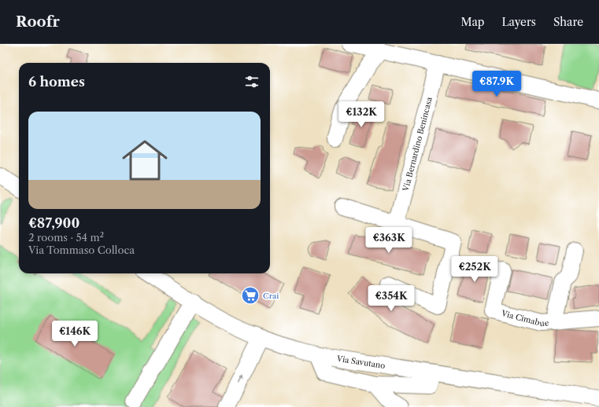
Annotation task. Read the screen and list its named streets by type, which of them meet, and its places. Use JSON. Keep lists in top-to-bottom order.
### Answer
{
  "streets": {
    "street": ["Via Bernardino Benincasa", "Via Cimabue", "Via Savutano"]
  },
  "places": {
    "supermarket": ["Crai"]
  },
  "page": {
    "header": "Roofr",
    "nav": ["Map", "Layers", "Share"],
    "heading": "6 homes",
    "price": [
      "€87.9K",
      "€132K",
      "€363K",
      "€252K",
      "€354K",
      "€146K"
    ],
    "list": [
      {
        "name": "€87,900",
        "note": "2 rooms · 54 m² · Via Tommaso Colloca"
      }
    ]
  }
}
